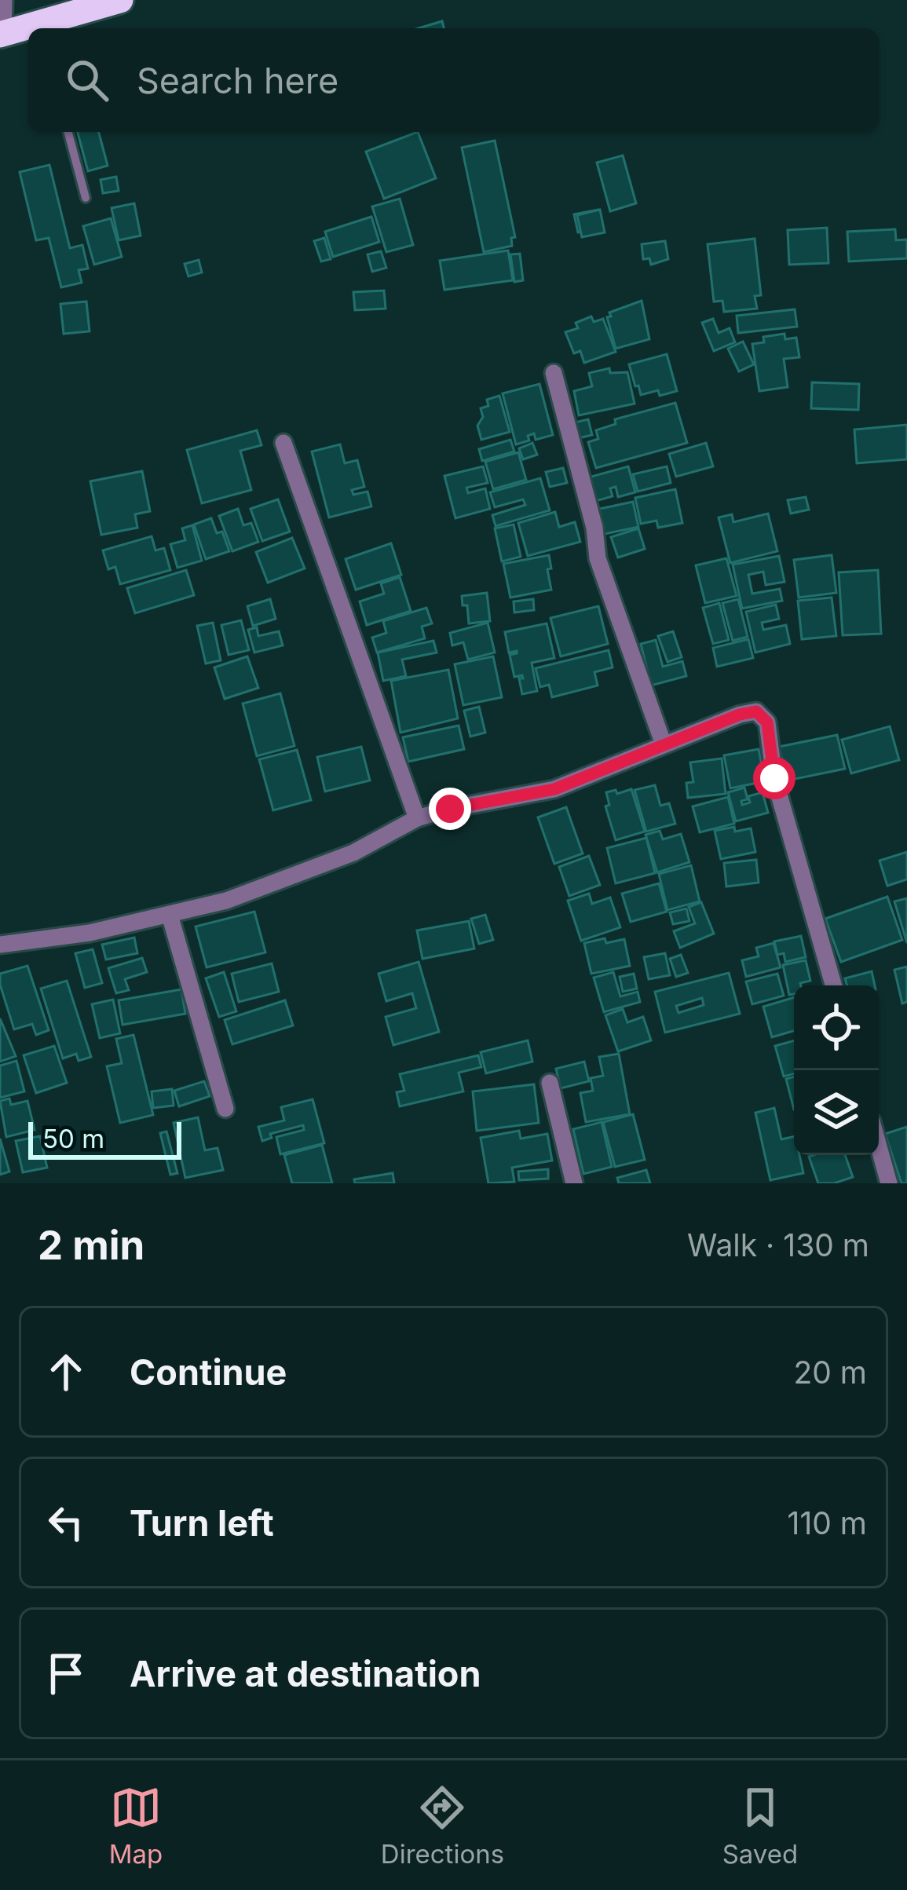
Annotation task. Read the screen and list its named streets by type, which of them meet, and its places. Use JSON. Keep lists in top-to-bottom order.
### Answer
{
  "scale_bar": "50 m",
  "page": {
    "search": "Search here",
    "scale": "50 m",
    "heading": ["2 min", "Walk · 130 m"],
    "list": [
      ["Continue", "20 m"],
      ["Turn left", "110 m"],
      "Arrive at destination"
    ],
    "nav": ["Map", "Directions", "Saved"]
  }
}
